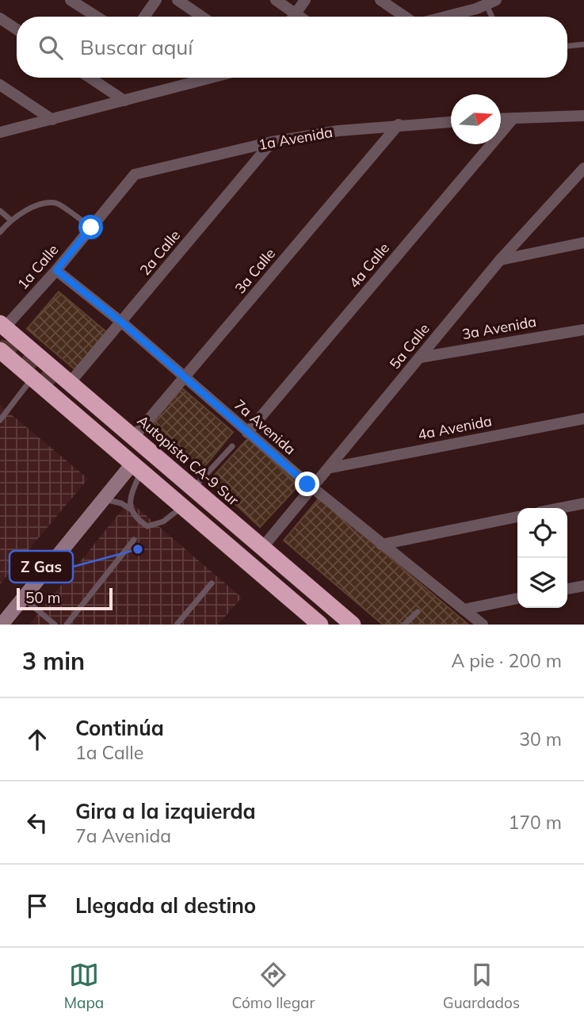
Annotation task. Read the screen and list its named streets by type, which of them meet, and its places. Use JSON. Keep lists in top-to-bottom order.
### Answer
{
  "streets": {
    "highway": ["Autopista CA-9 Sur"],
    "street": [
      "1a Avenida",
      "2a Calle",
      "4a Calle",
      "1a Calle",
      "3a Calle",
      "3a Avenida",
      "5a Calle",
      "7a Avenida",
      "4a Avenida"
    ]
  },
  "crossings": [
    ["1a Avenida", "2a Calle"],
    ["1a Avenida", "1a Calle"],
    ["1a Avenida", "3a Calle"],
    ["2a Calle", "7a Avenida"],
    ["2a Calle", "Autopista CA-9 Sur"],
    ["4a Calle", "7a Avenida"],
    ["1a Calle", "7a Avenida"],
    ["1a Calle", "Autopista CA-9 Sur"],
    ["3a Calle", "7a Avenida"],
    ["3a Calle", "Autopista CA-9 Sur"],
    ["3a Avenida", "5a Calle"],
    ["5a Calle", "7a Avenida"],
    ["5a Calle", "4a Avenida"],
    ["5a Calle", "Autopista CA-9 Sur"]
  ],
  "places": ["Z Gas"],
  "scale_bar": "50 m",
  "north": "right",
  "page": {
    "search": "Buscar aquí",
    "scale": "50 m",
    "heading": ["3 min", "A pie · 200 m"],
    "list": [
      ["Continúa", "1a Calle", "30 m"],
      ["Gira a la izquierda", "7a Avenida", "170 m"],
      "Llegada al destino"
    ],
    "nav": ["Mapa", "Cómo llegar", "Guardados"]
  }
}
